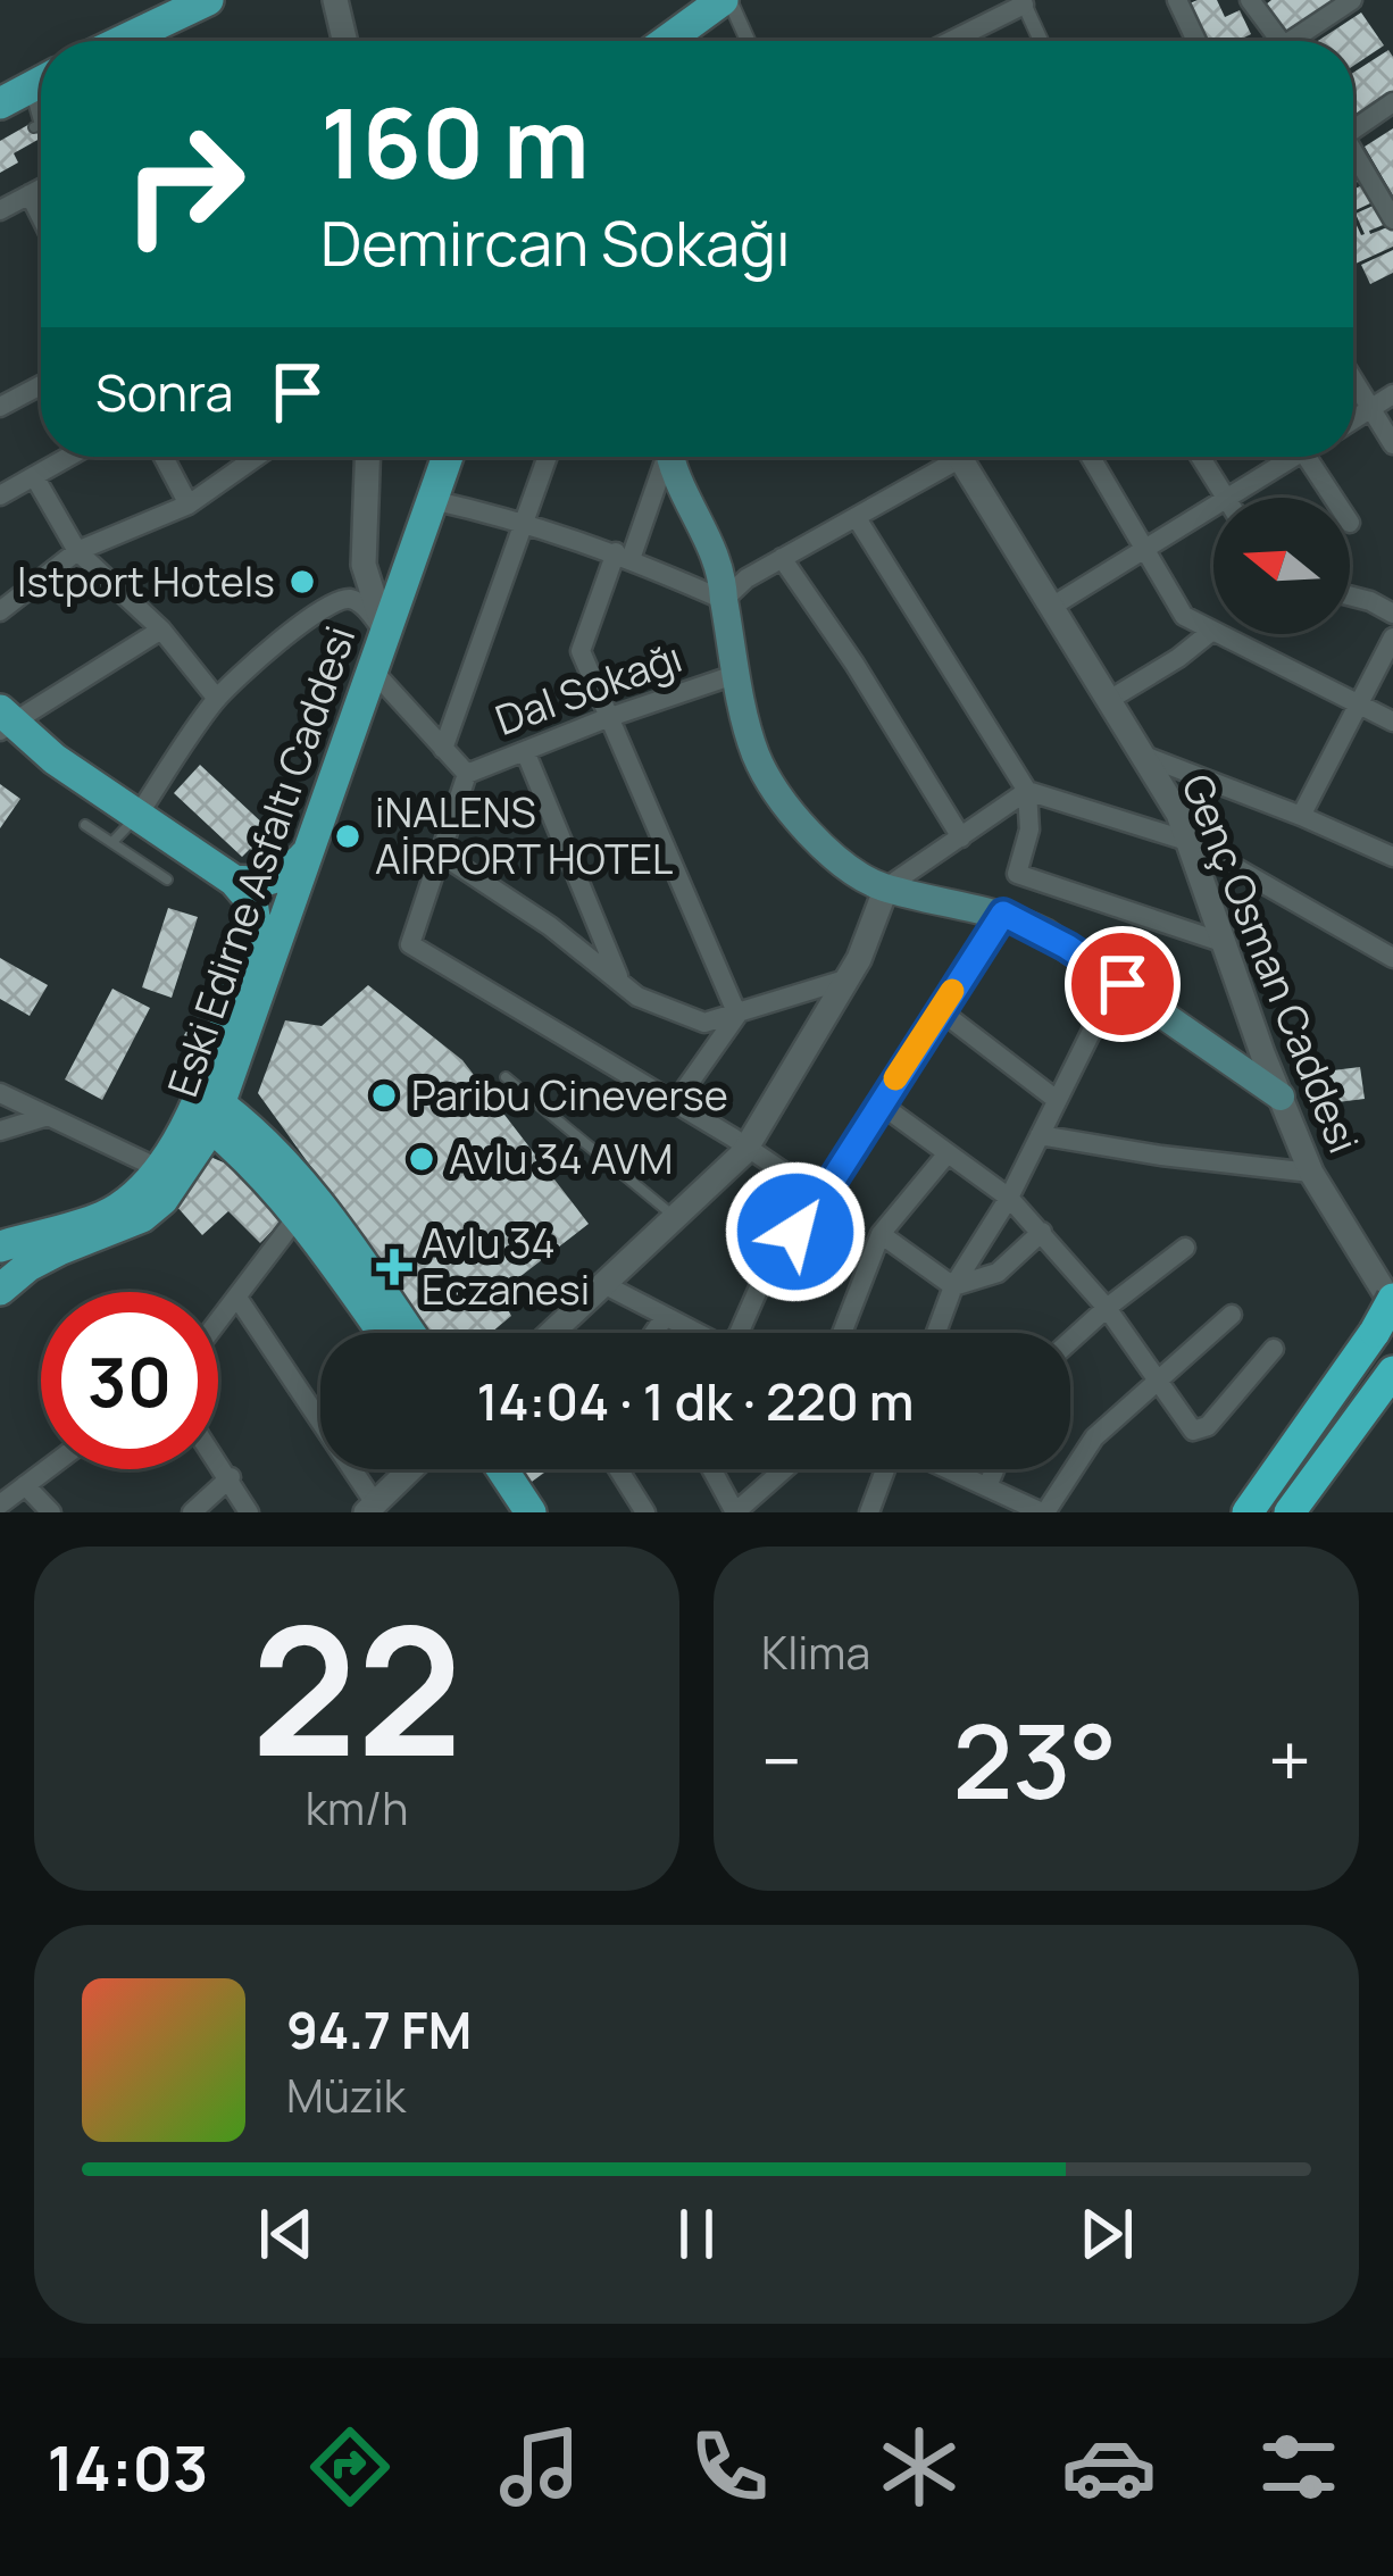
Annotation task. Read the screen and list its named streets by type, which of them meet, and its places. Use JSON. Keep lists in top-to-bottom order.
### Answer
{
  "streets": {
    "main road": ["Eski Edirne Asfaltı Caddesi"],
    "street": ["Dal Sokağı", "Genç Osman Caddesi"]
  },
  "places": {
    "other": [
      "Istport Hotels",
      "iNALENS AİRPORT HOTEL",
      "Paribu Cineverse",
      "Avlu 34 AVM"
    ],
    "health": ["Avlu 34 Eczanesi"]
  },
  "north": "left",
  "page": {
    "turn": ["160 m", "Demircan Sokağı"],
    "then": "Sonra",
    "limit": "30",
    "trip": "14:04 · 1 dk · 220 m",
    "tile": [
      ["22", "km/h"],
      "Klima"
    ],
    "heat": ["−", "23°", "+"],
    "song": ["94.7 FM", "Müzik"],
    "tabs": "14:03"
  }
}
